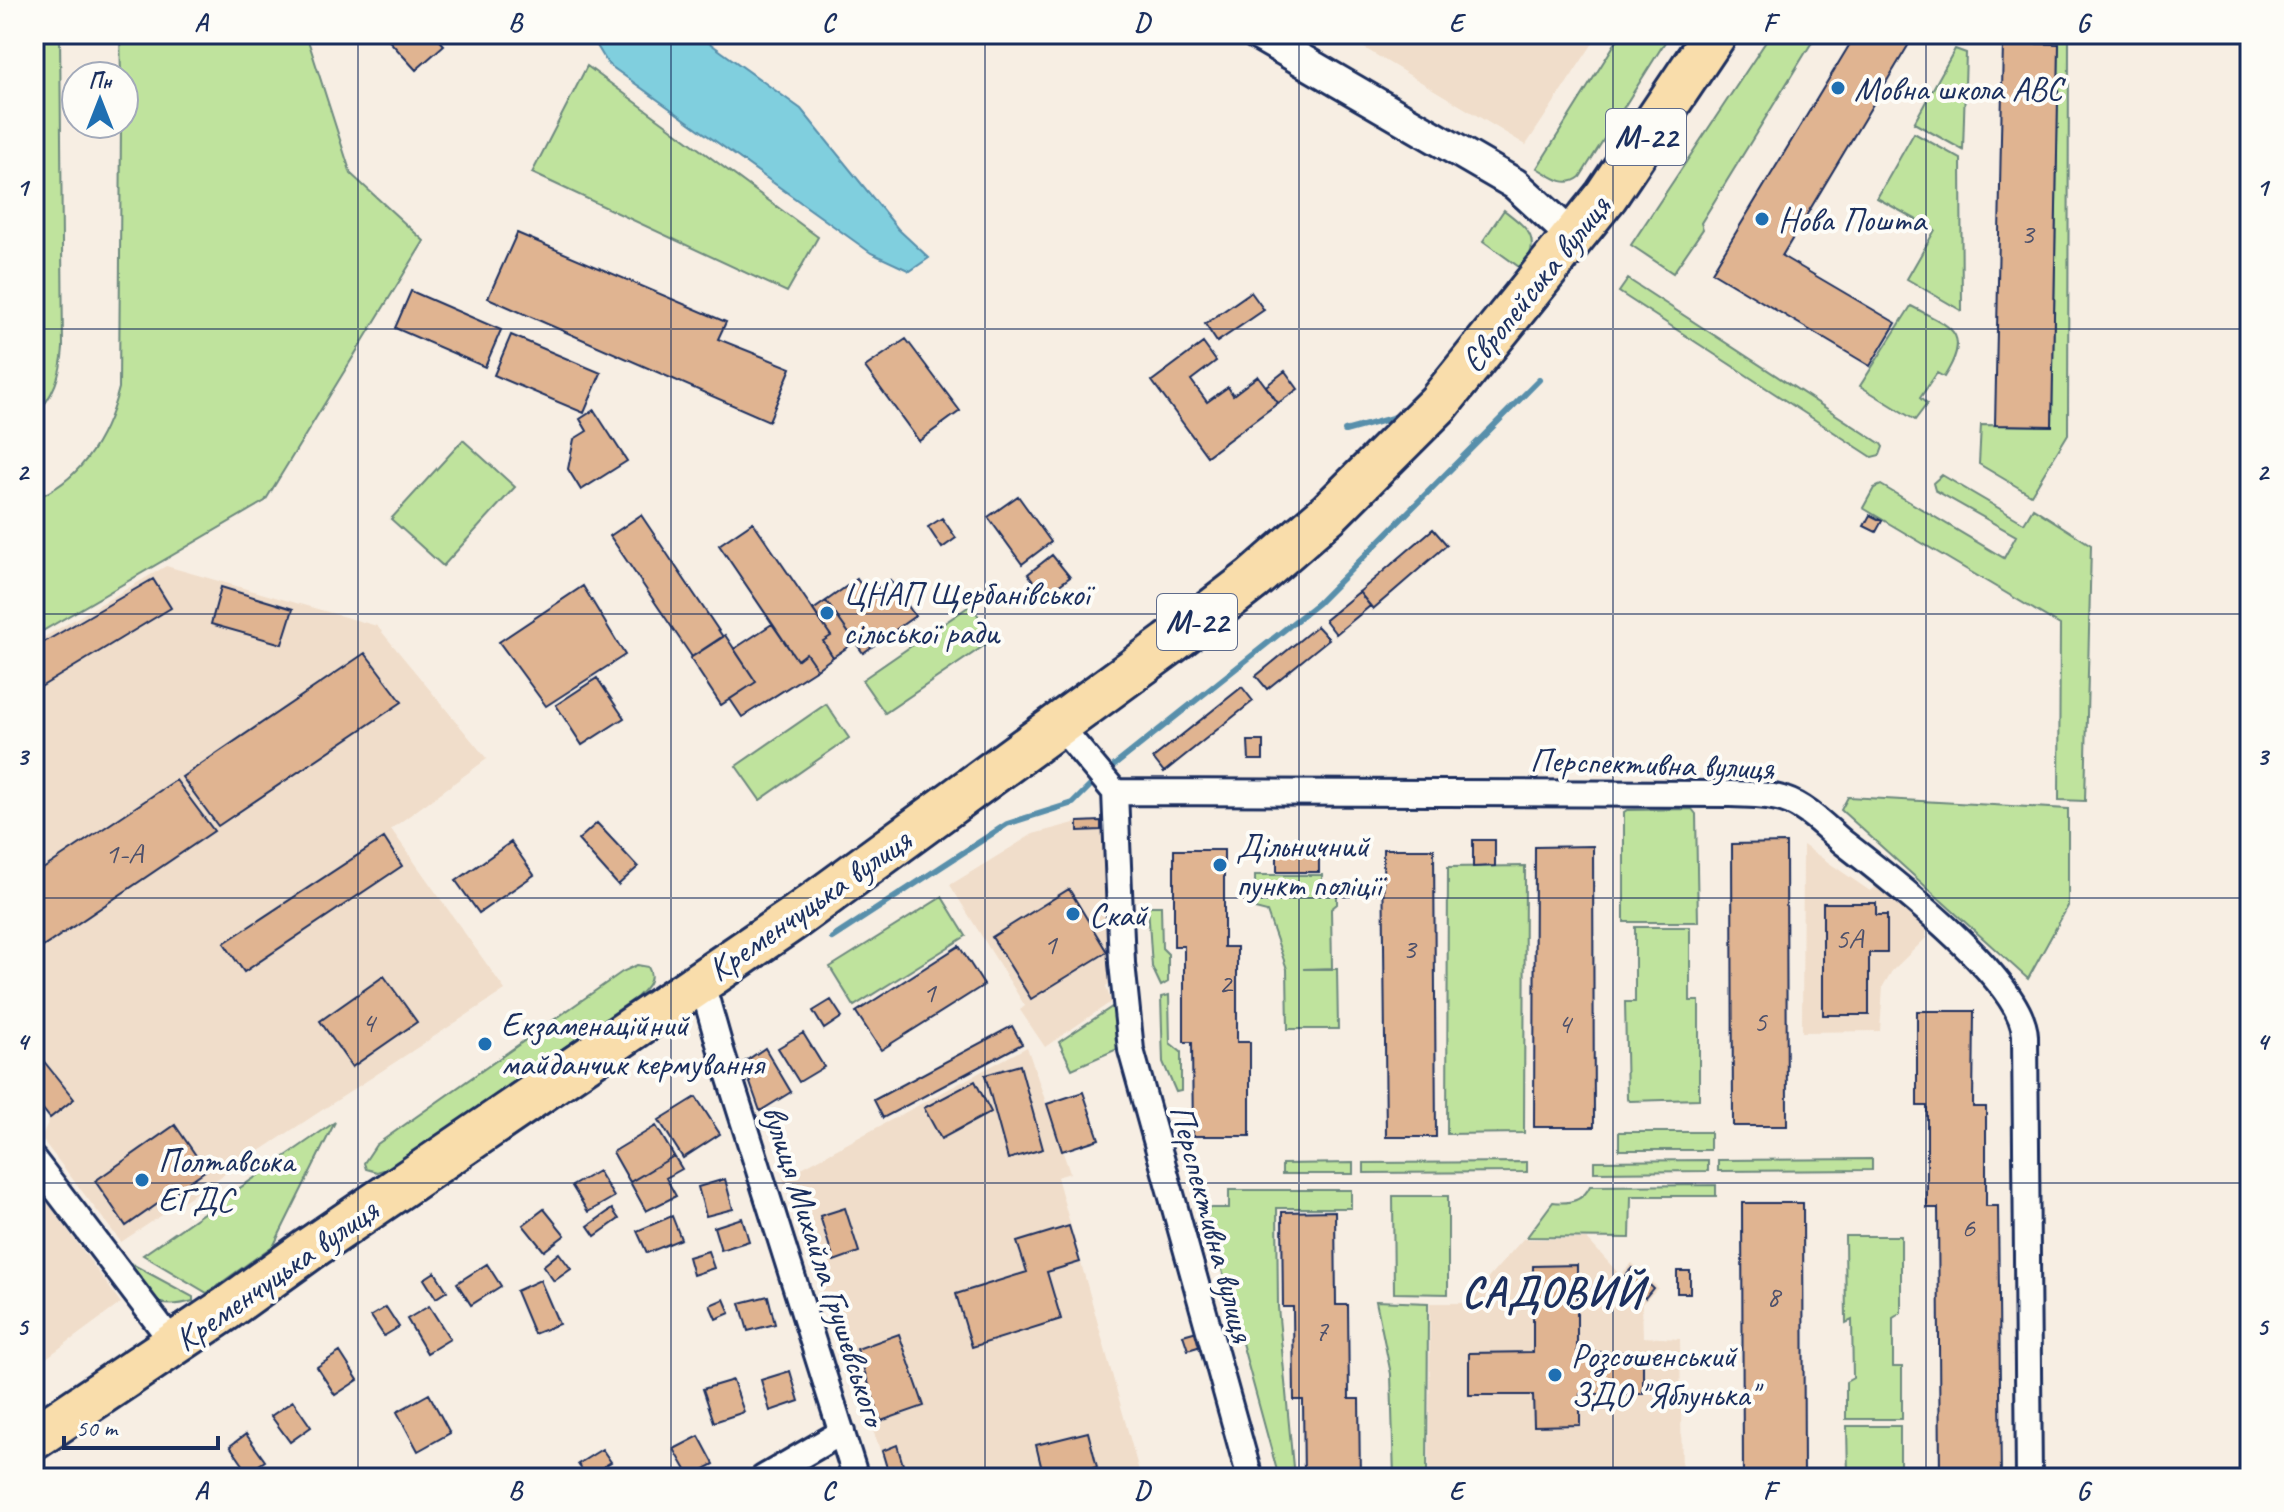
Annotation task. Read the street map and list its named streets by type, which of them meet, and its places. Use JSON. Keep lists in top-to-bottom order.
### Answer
{
  "streets": {
    "highway": ["М-22", "Європейська вулиця", "Кременчуцька вулиця"],
    "street": ["Перспективна вулиця", "вулиця Михайла Грушевського"]
  },
  "crossings": [
    ["Європейська вулиця", "Кременчуцька вулиця"],
    ["Кременчуцька вулиця", "вулиця Михайла Грушевського"]
  ],
  "districts": ["САДОВИЙ"],
  "places": [
    "Мовна школа ABC",
    "Нова Пошта",
    "ЦНАП Щербанівської сільської ради",
    "Дільничний пункт поліції",
    "Скай",
    "Екзаменаційний майданчик кермування",
    "Полтавська ЕГДС",
    "Розсошенський ЗДО \"Яблунька\""
  ],
  "house_numbers": [
    "3",
    "1-А",
    "5А",
    "1",
    "3",
    "2",
    "1",
    "5",
    "4",
    "4",
    "6",
    "8",
    "7"
  ],
  "scale_bar": "50 m",
  "north": "top",
  "grid": {
    "columns": [
      "A",
      "B",
      "C",
      "D",
      "E",
      "F",
      "G"
    ],
    "rows": [
      "1",
      "2",
      "3",
      "4",
      "5"
    ]
  }
}
